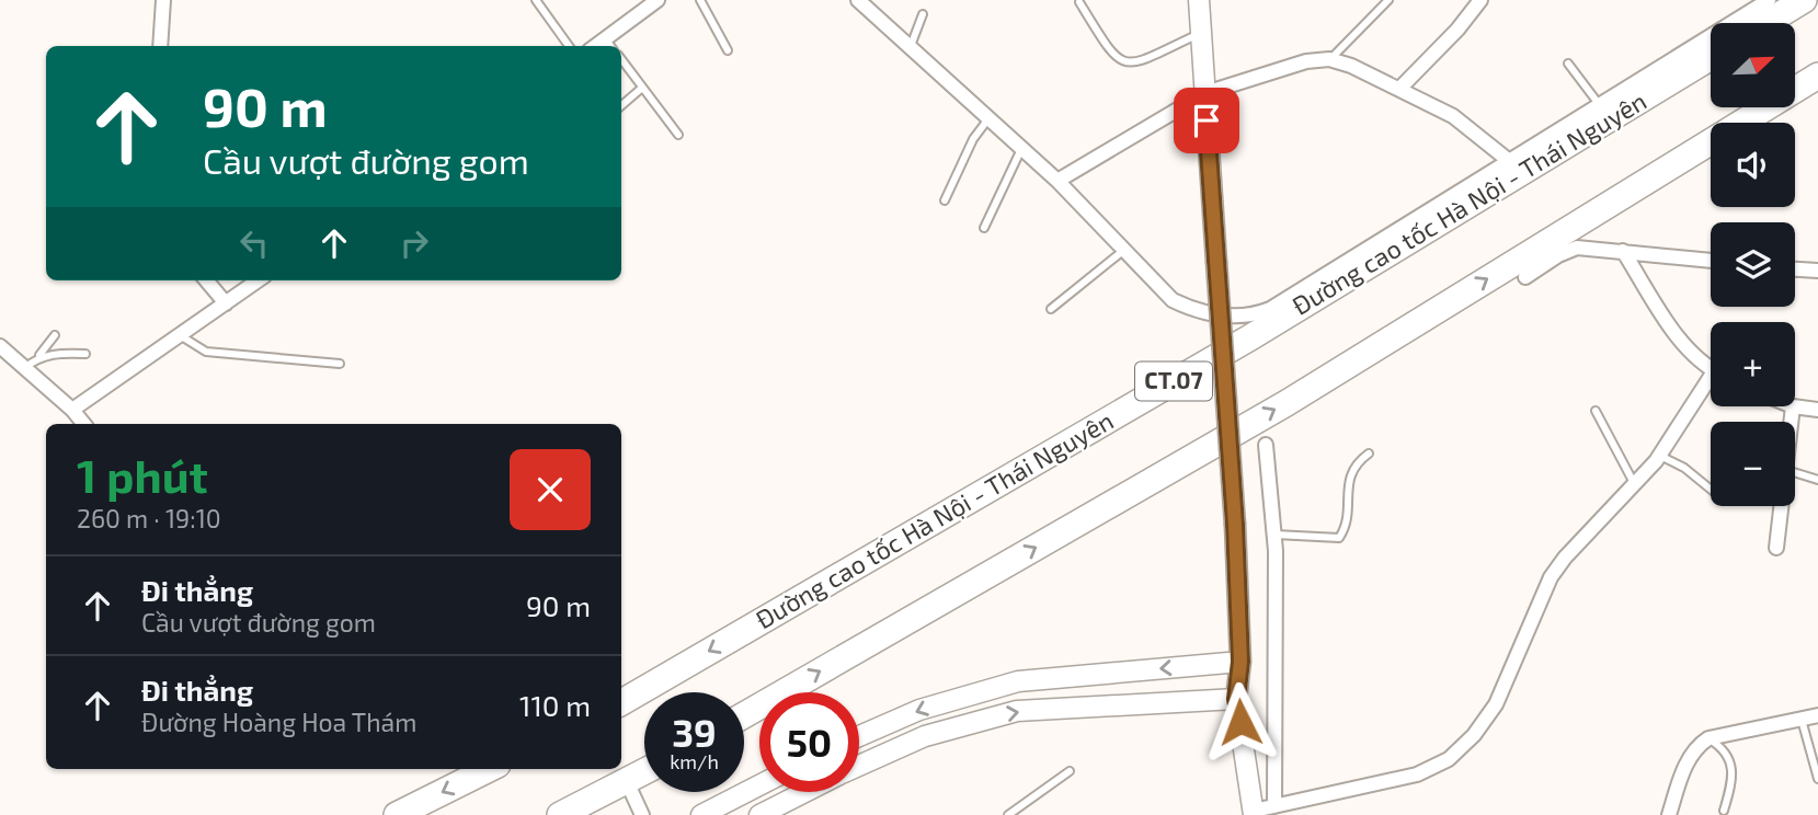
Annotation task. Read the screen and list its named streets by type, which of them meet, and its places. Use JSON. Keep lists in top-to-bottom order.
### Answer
{
  "streets": {
    "highway": ["Đường cao tốc Hà Nội - Thái Nguyên", "CT.07"]
  },
  "north": "top right",
  "page": {
    "map_buttons": ["+", "−"],
    "turn": ["90 m", "Cầu vượt đường gom"],
    "heading": ["1 phút", "260 m · 19:10"],
    "list": [
      {
        "name": "Đi thẳng",
        "note": "Cầu vượt đường gom",
        "value": "90 m"
      },
      {
        "name": "Đi thẳng",
        "note": "Đường Hoàng Hoa Thám",
        "value": "110 m"
      }
    ],
    "speed": "39 km/h",
    "limit": "50"
  }
}
